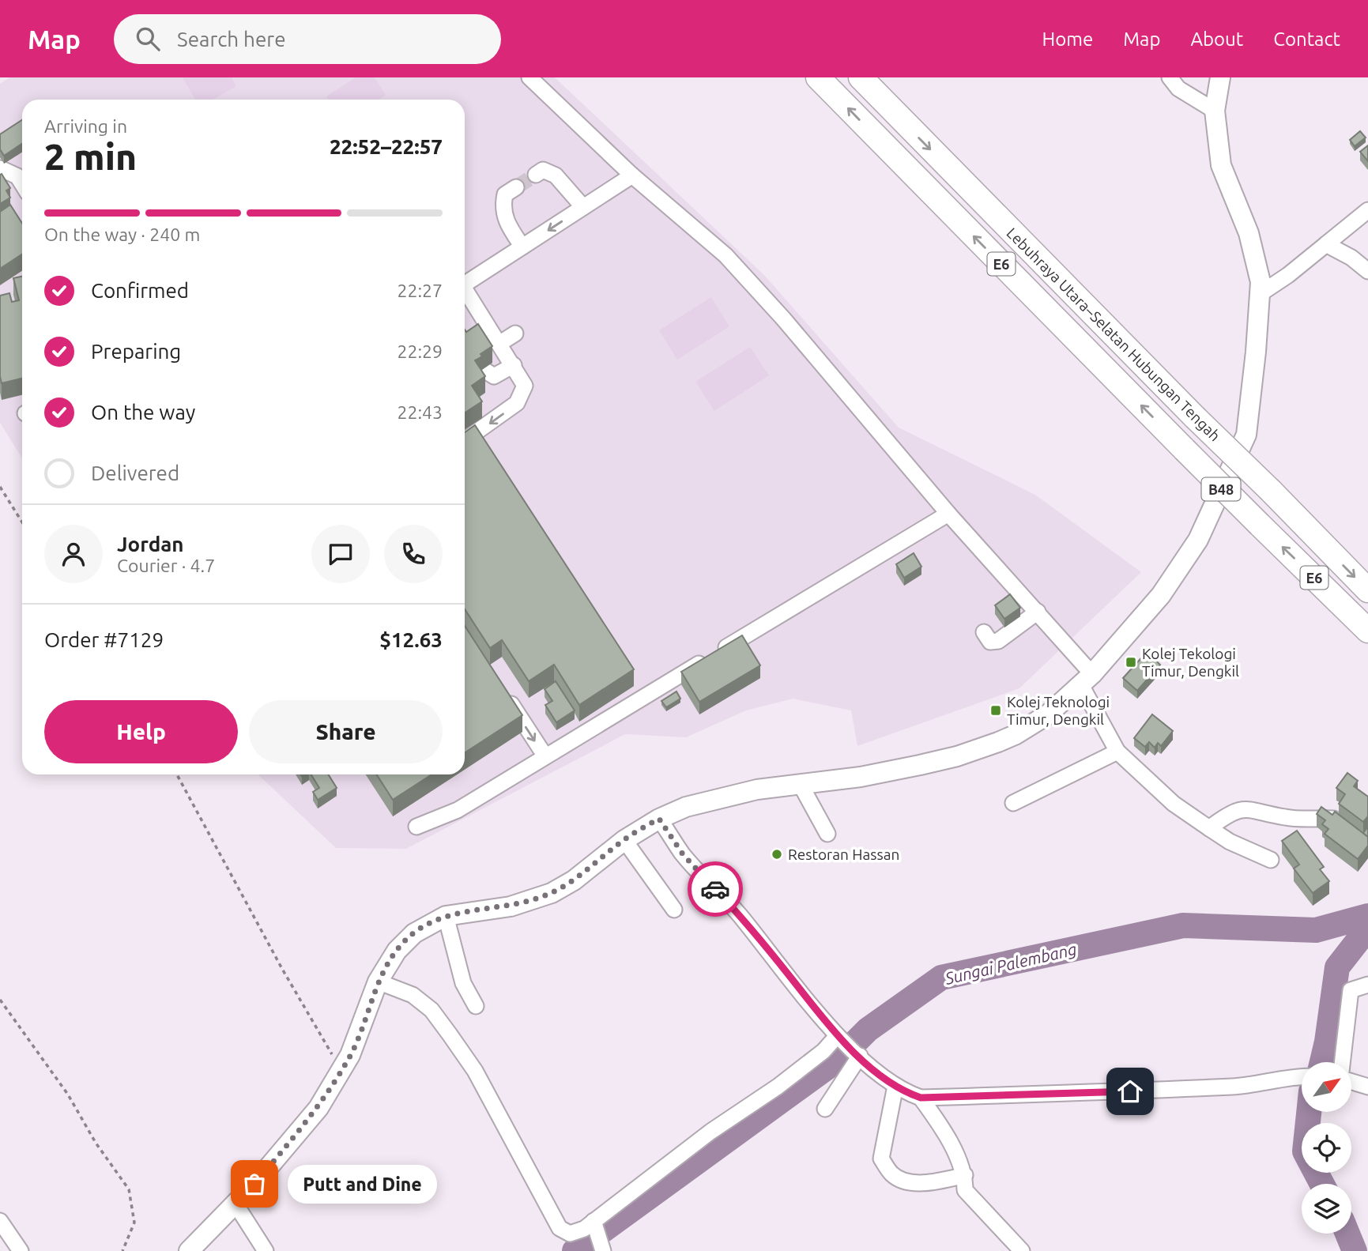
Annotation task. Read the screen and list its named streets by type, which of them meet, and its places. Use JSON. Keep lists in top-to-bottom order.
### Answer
{
  "streets": {
    "highway": ["E6", "Lebuhraya Utara–Selatan Hubungan Tengah"],
    "main road": ["B48"]
  },
  "water": ["Sungai Palembang"],
  "places": {
    "transit": ["Kolej Tekologi Timur, Dengkil", "Kolej Teknologi Timur, Dengkil"],
    "other": ["Restoran Hassan", "Putt and Dine"]
  },
  "north": "top right",
  "page": {
    "header": "Map",
    "search": "Search here",
    "nav": [
      "Home",
      "Map",
      "About",
      "Contact"
    ],
    "heading": ["2 min", "Arriving in", "22:52–22:57"],
    "panel": [
      "Jordan",
      "Courier · 4.7",
      "Order #7129",
      "$12.63"
    ],
    "bar": "On the way · 240 m",
    "list": [
      ["Confirmed", "22:27"],
      ["Preparing", "22:29"],
      ["On the way", "22:43"],
      "Delivered"
    ],
    "buttons": ["Help", "Share"],
    "bubble": "Putt and Dine"
  }
}
